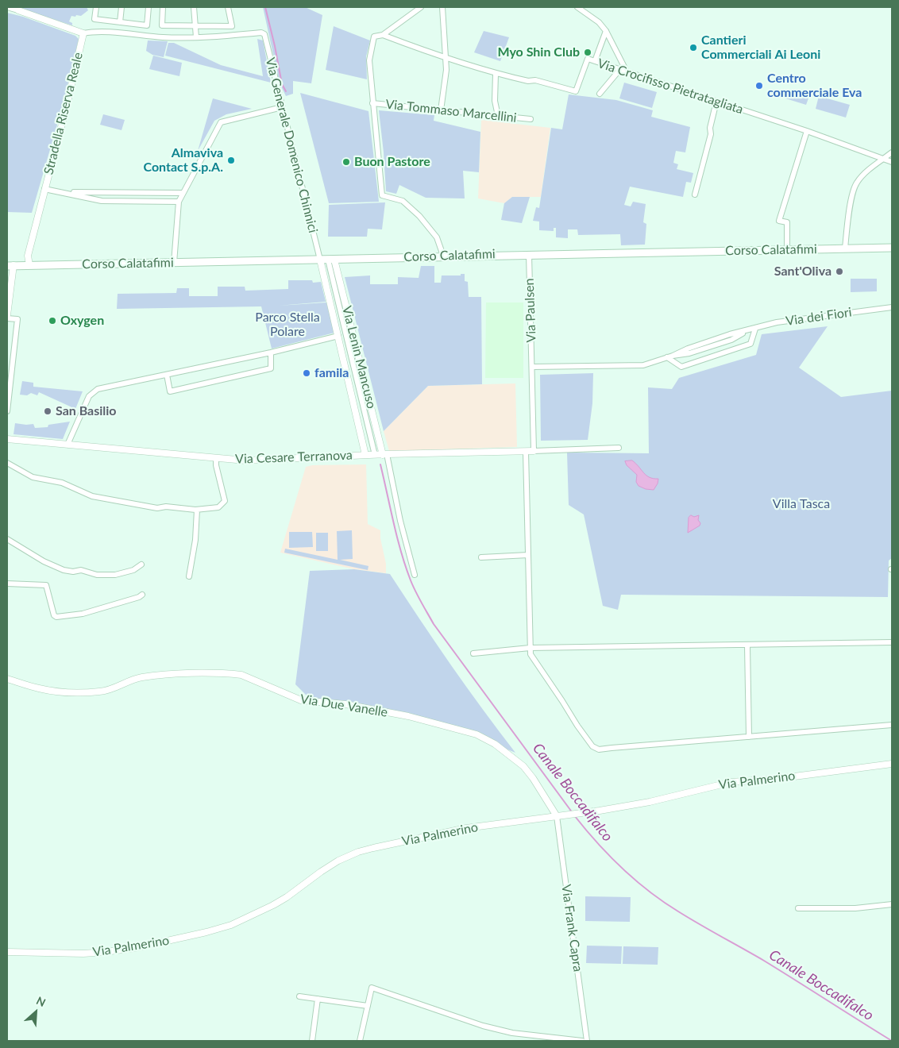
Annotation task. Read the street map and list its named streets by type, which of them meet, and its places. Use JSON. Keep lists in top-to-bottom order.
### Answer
{
  "streets": {
    "main road": ["Corso Calatafimi"],
    "street": [
      "Via Crocifisso Pietratagliata",
      "Via Tommaso Marcellini",
      "Stradella Riserva Reale",
      "Via Generale Domenico Chinnici",
      "Via Paulsen",
      "Via dei Fiori",
      "Via Lenin Mancuso",
      "Via Cesare Terranova",
      "Via Due Vanelle",
      "Via Palmerino",
      "Via Frank Capra"
    ]
  },
  "crossings": [
    ["Stradella Riserva Reale", "Corso Calatafimi"],
    ["Via Generale Domenico Chinnici", "Corso Calatafimi"],
    ["Via Generale Domenico Chinnici", "Via Lenin Mancuso"],
    ["Corso Calatafimi", "Via Paulsen"],
    ["Corso Calatafimi", "Via Lenin Mancuso"],
    ["Via Paulsen", "Via dei Fiori"],
    ["Via Paulsen", "Via Cesare Terranova"],
    ["Via Lenin Mancuso", "Via Cesare Terranova"],
    ["Via Due Vanelle", "Via Palmerino"],
    ["Via Due Vanelle", "Via Frank Capra"],
    ["Via Palmerino", "Via Frank Capra"]
  ],
  "water": ["Canale Boccadifalco"],
  "parks": ["Parco Stella Polare", "Villa Tasca"],
  "places": [
    "Cantieri Commerciali Ai Leoni",
    "Myo Shin Club",
    "Centro commerciale Eva",
    "Almaviva Contact S.p.A.",
    "Buon Pastore",
    "Sant'Oliva",
    "Oxygen",
    "famila",
    "San Basilio"
  ],
  "north": "top right"
}
